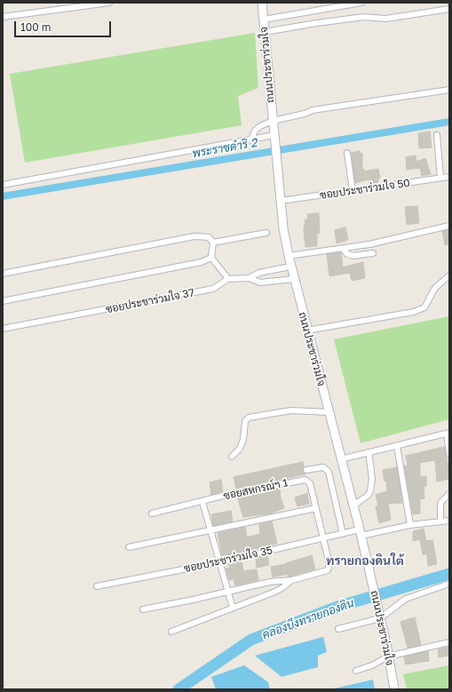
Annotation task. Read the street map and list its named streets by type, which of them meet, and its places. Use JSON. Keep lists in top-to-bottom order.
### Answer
{
  "streets": {
    "main road": ["ถนนประชาร่วมใจ"],
    "street": [
      "ซอยประชาร่วมใจ 50",
      "ซอยประชาร่วมใจ 37",
      "ซอยสหกรณ์ฯ 1",
      "ซอยประชาร่วมใจ 35"
    ]
  },
  "crossings": [
    ["ถนนประชาร่วมใจ", "ซอยประชาร่วมใจ 50"],
    ["ถนนประชาร่วมใจ", "ซอยประชาร่วมใจ 35"]
  ],
  "districts": ["ทรายกองดินใต้"],
  "water": ["พระราชดำริ 2", "คลองบึงทรายกองดิน"],
  "scale_bar": "100 m"
}
